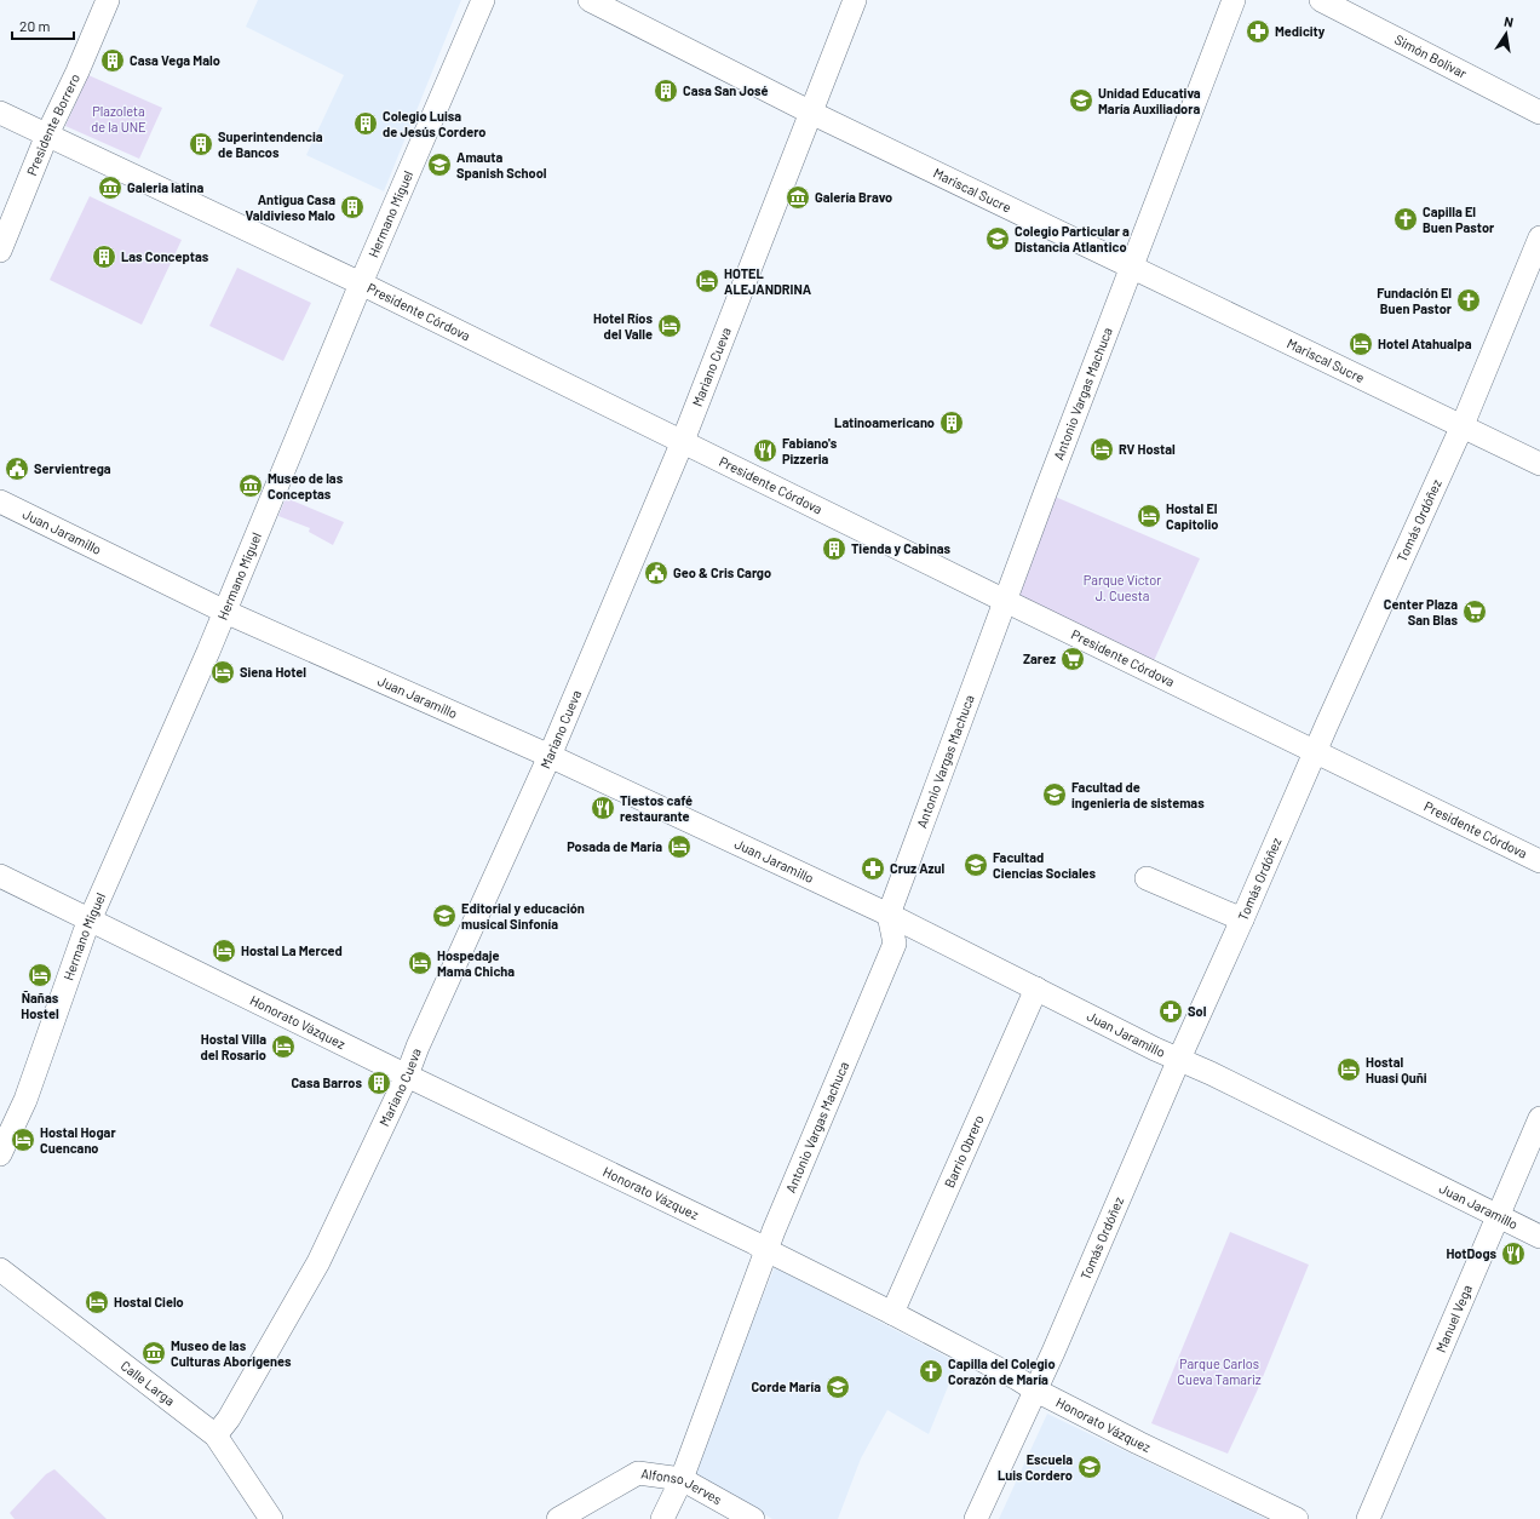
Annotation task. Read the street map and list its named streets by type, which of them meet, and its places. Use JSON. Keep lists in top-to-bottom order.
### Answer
{
  "streets": {
    "street": [
      "Simón Bolívar",
      "Presidente Borrero",
      "Mariscal Sucre",
      "Hermano Miguel",
      "Presidente Córdova",
      "Mariano Cueva",
      "Antonio Vargas Machuca",
      "Tomás Ordóñez",
      "Juan Jaramillo",
      "Honorato Vázquez",
      "Barrio Obrero",
      "Manuel Vega",
      "Calle Larga",
      "Alfonso Jerves"
    ]
  },
  "crossings": [
    ["Presidente Borrero", "Presidente Córdova"],
    ["Mariscal Sucre", "Mariano Cueva"],
    ["Mariscal Sucre", "Antonio Vargas Machuca"],
    ["Mariscal Sucre", "Tomás Ordóñez"],
    ["Hermano Miguel", "Presidente Córdova"],
    ["Hermano Miguel", "Juan Jaramillo"],
    ["Hermano Miguel", "Honorato Vázquez"],
    ["Presidente Córdova", "Mariano Cueva"],
    ["Presidente Córdova", "Antonio Vargas Machuca"],
    ["Presidente Córdova", "Tomás Ordóñez"],
    ["Mariano Cueva", "Juan Jaramillo"],
    ["Mariano Cueva", "Honorato Vázquez"],
    ["Mariano Cueva", "Calle Larga"],
    ["Antonio Vargas Machuca", "Juan Jaramillo"],
    ["Antonio Vargas Machuca", "Honorato Vázquez"],
    ["Antonio Vargas Machuca", "Alfonso Jerves"],
    ["Tomás Ordóñez", "Juan Jaramillo"],
    ["Tomás Ordóñez", "Honorato Vázquez"],
    ["Juan Jaramillo", "Barrio Obrero"],
    ["Juan Jaramillo", "Manuel Vega"],
    ["Honorato Vázquez", "Barrio Obrero"]
  ],
  "parks": ["Plazoleta de la UNE", "Parque Víctor J. Cuesta", "Parque Carlos Cueva Tamariz"],
  "places": {
    "pharmacy": ["Medicity", "Cruz Azul", "Sol"],
    "building": [
      "Casa Vega Malo",
      "Casa San José",
      "Colegio Luisa de Jesús Cordero",
      "Superintendencia de Bancos",
      "Antigua Casa Valdivieso Malo",
      "Las Conceptas",
      "Latinoamericano",
      "Tienda y Cabinas",
      "Casa Barros"
    ],
    "school or university": [
      "Unidad Educativa María Auxiliadora",
      "Amauta Spanish School",
      "Colegio Particular a Distancia Atlantico",
      "Facultad de ingenieria de sistemas",
      "Facultad Ciencias Sociales",
      "Editorial y educación musical Sinfonía",
      "Corde María",
      "Escuela Luis Cordero"
    ],
    "museum": [
      "Galeria latina",
      "Galería Bravo",
      "Museo de las Conceptas",
      "Museo de las Culturas Aborigenes"
    ],
    "church": ["Capilla El Buen Pastor", "Fundación El Buen Pastor", "Capilla del Colegio Corazón de María"],
    "hotel": [
      "HOTEL ALEJANDRINA",
      "Hotel Ríos del Valle",
      "Hotel Atahualpa",
      "RV Hostal",
      "Hostal El Capitolio",
      "Siena Hotel",
      "Posada de María",
      "Hostal La Merced",
      "Hospedaje Mama Chicha",
      "Ñañas Hostel",
      "Hostal Villa del Rosario",
      "Hostal Huasi Quñi",
      "Hostal Hogar Cuencano",
      "Hostal Cielo"
    ],
    "restaurant": ["Fabiano's Pizzeria", "Tiestos café restaurante", "HotDogs"],
    "public building": ["Servientrega", "Geo & Cris Cargo"],
    "supermarket": ["Center Plaza San Blas", "Zarez"]
  },
  "scale_bar": "20 m",
  "north": "top"
}
